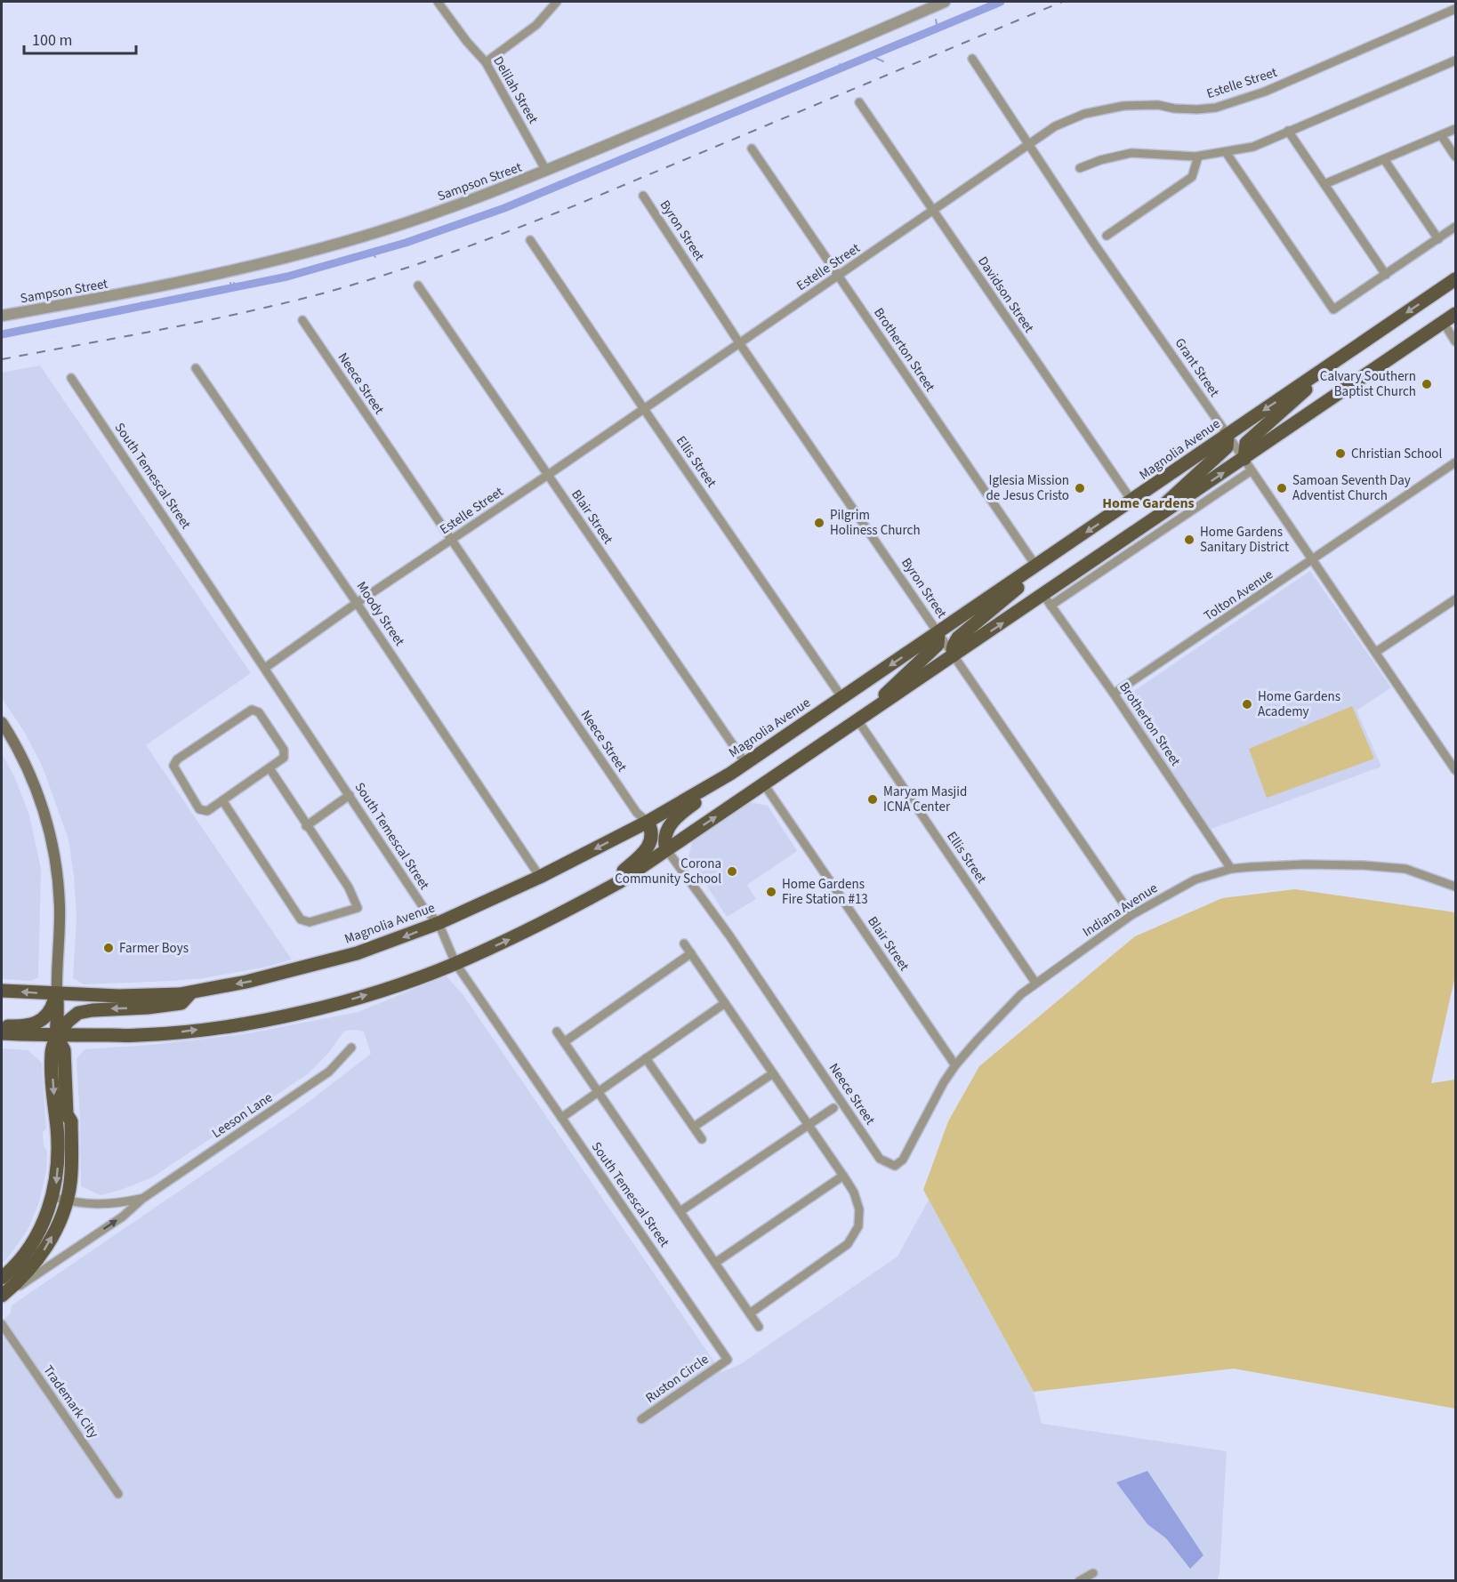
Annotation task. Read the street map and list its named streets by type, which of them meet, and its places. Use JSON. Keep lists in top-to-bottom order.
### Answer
{
  "streets": {
    "main road": ["Magnolia Avenue"],
    "street": [
      "Estelle Street",
      "Delilah Street",
      "Sampson Street",
      "Byron Street",
      "Davidson Street",
      "Brotherton Street",
      "Grant Street",
      "Neece Street",
      "Ellis Street",
      "South Temescal Street",
      "Blair Street",
      "Tolton Avenue",
      "Moody Street",
      "Indiana Avenue",
      "Leeson Lane",
      "Ruston Circle",
      "Trademark City"
    ]
  },
  "crossings": [
    ["Estelle Street", "Byron Street"],
    ["Estelle Street", "Davidson Street"],
    ["Estelle Street", "Brotherton Street"],
    ["Estelle Street", "Grant Street"],
    ["Estelle Street", "Neece Street"],
    ["Estelle Street", "Ellis Street"],
    ["Estelle Street", "South Temescal Street"],
    ["Estelle Street", "Blair Street"],
    ["Estelle Street", "Moody Street"],
    ["Delilah Street", "Sampson Street"],
    ["Byron Street", "Magnolia Avenue"],
    ["Byron Street", "Indiana Avenue"],
    ["Davidson Street", "Magnolia Avenue"],
    ["Brotherton Street", "Magnolia Avenue"],
    ["Brotherton Street", "Tolton Avenue"],
    ["Brotherton Street", "Indiana Avenue"],
    ["Grant Street", "Magnolia Avenue"],
    ["Grant Street", "Tolton Avenue"],
    ["Neece Street", "Magnolia Avenue"],
    ["Neece Street", "Indiana Avenue"],
    ["Magnolia Avenue", "Ellis Street"],
    ["Magnolia Avenue", "South Temescal Street"],
    ["Magnolia Avenue", "Blair Street"],
    ["Magnolia Avenue", "Moody Street"],
    ["Ellis Street", "Indiana Avenue"],
    ["South Temescal Street", "Ruston Circle"],
    ["Blair Street", "Indiana Avenue"]
  ],
  "districts": ["Home Gardens"],
  "places": [
    "Calvary Southern Baptist Church",
    "Christian School",
    "Iglesia Mission de Jesus Cristo",
    "Samoan Seventh Day Adventist Church",
    "Pilgrim Holiness Church",
    "Home Gardens Sanitary District",
    "Home Gardens Academy",
    "Maryam Masjid ICNA Center",
    "Corona Community School",
    "Home Gardens Fire Station #13",
    "Farmer Boys"
  ],
  "scale_bar": "100 m"
}
